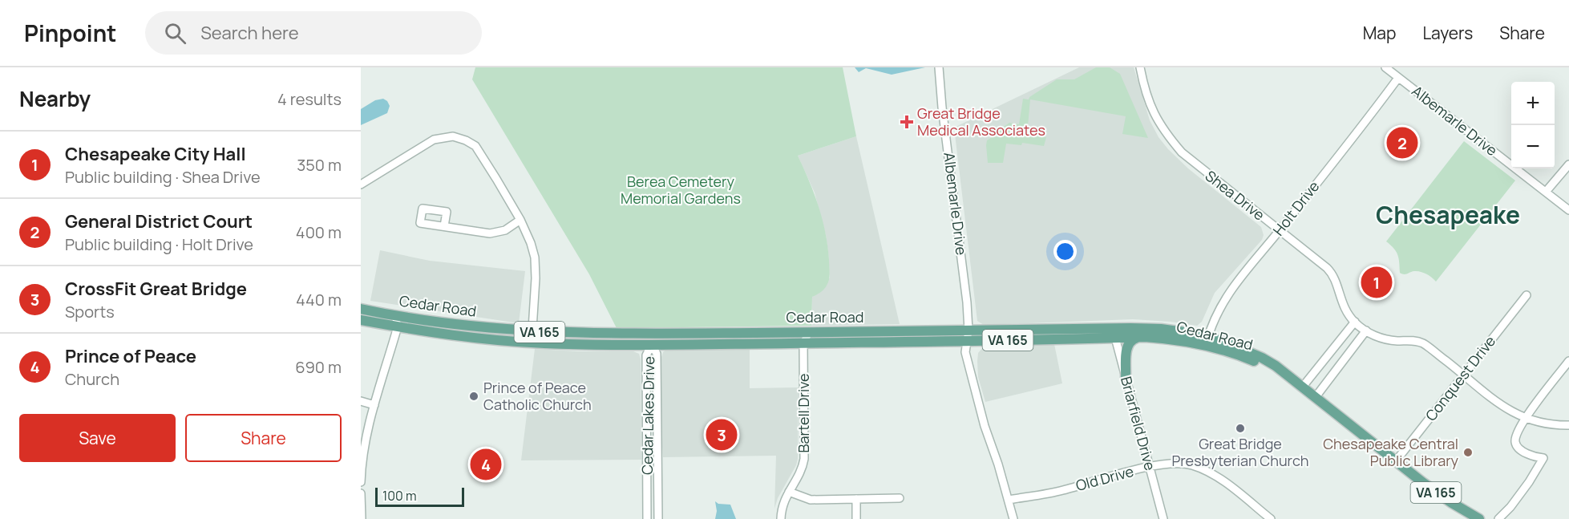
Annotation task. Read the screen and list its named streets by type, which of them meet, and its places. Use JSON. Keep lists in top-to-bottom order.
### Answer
{
  "streets": {
    "main road": ["Cedar Road", "VA 165"],
    "street": [
      "Albemarle Drive",
      "Shea Drive",
      "Holt Drive",
      "Conquest Drive",
      "Bartell Drive",
      "Cedar Lakes Drive",
      "Briarfield Drive",
      "Old Drive"
    ]
  },
  "crossings": [
    ["Albemarle Drive", "Holt Drive"],
    ["Albemarle Drive", "Cedar Road"],
    ["Shea Drive", "Holt Drive"],
    ["Shea Drive", "Conquest Drive"],
    ["Holt Drive", "Cedar Road"],
    ["Cedar Road", "Conquest Drive"],
    ["Cedar Road", "Bartell Drive"],
    ["Cedar Road", "Cedar Lakes Drive"],
    ["Cedar Road", "Briarfield Drive"],
    ["Briarfield Drive", "Old Drive"]
  ],
  "districts": ["Chesapeake"],
  "parks": ["Berea Cemetery Memorial Gardens"],
  "places": {
    "health": ["Great Bridge Medical Associates"],
    "other": ["Prince of Peace Catholic Church", "Great Bridge Presbyterian Church", "Chesapeake Central Public Library"]
  },
  "scale_bar": "100 m",
  "page": {
    "header": "Pinpoint",
    "search": "Search here",
    "nav": ["Map", "Layers", "Share"],
    "heading": ["Nearby", "4 results"],
    "map_buttons": ["+", "−"],
    "pins": [
      "2",
      "1",
      "3",
      "4"
    ],
    "list": [
      {
        "mark": "1",
        "name": "Chesapeake City Hall",
        "note": "Public building · Shea Drive",
        "value": "350 m"
      },
      {
        "mark": "2",
        "name": "General District Court",
        "note": "Public building · Holt Drive",
        "value": "400 m"
      },
      {
        "mark": "3",
        "name": "CrossFit Great Bridge",
        "note": "Sports",
        "value": "440 m"
      },
      {
        "mark": "4",
        "name": "Prince of Peace",
        "note": "Church",
        "value": "690 m"
      }
    ],
    "buttons": ["Save", "Share"],
    "scale": "100 m"
  }
}
